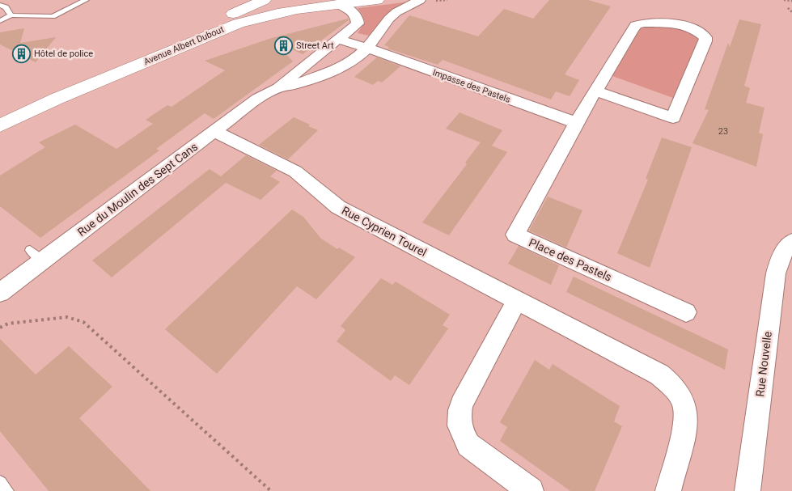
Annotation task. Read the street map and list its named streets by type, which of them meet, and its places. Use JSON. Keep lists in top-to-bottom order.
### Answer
{
  "streets": {
    "main road": ["Avenue Albert Dubout"],
    "street": [
      "Impasse des Pastels",
      "Rue du Moulin des Sept Cans",
      "Rue Cyprien Tourel",
      "Place des Pastels",
      "Rue Nouvelle"
    ]
  },
  "crossings": [
    ["Avenue Albert Dubout", "Rue du Moulin des Sept Cans"],
    ["Impasse des Pastels", "Rue du Moulin des Sept Cans"],
    ["Impasse des Pastels", "Place des Pastels"],
    ["Rue du Moulin des Sept Cans", "Rue Cyprien Tourel"]
  ],
  "places": {
    "building": ["Street Art", "Hôtel de police"]
  },
  "house_numbers": ["23"]
}
